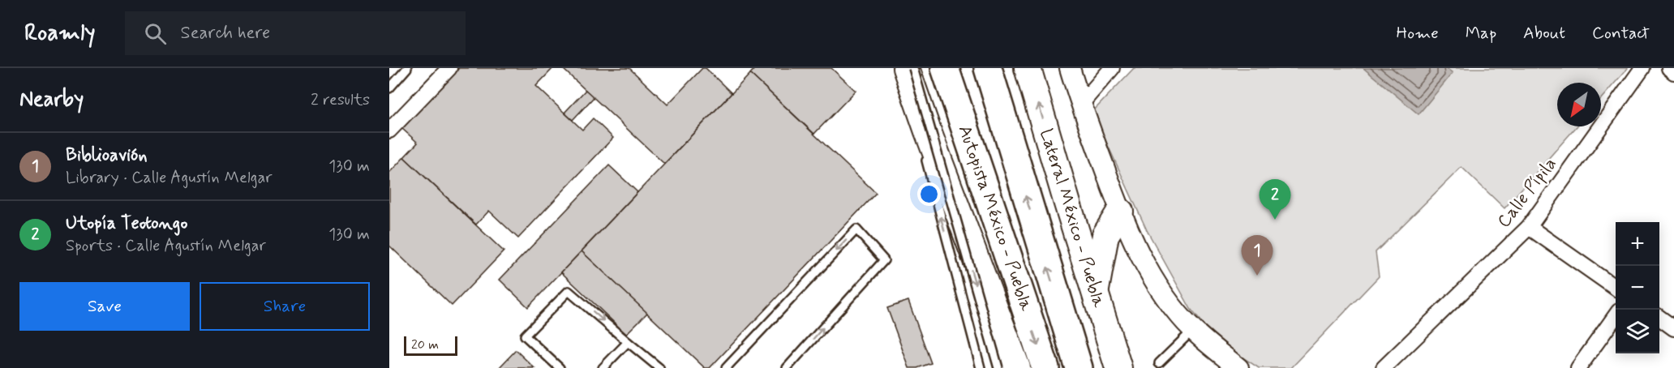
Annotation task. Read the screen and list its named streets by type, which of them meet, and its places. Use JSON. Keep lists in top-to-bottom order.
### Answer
{
  "streets": {
    "highway": ["Autopista México - Puebla", "Lateral México - Puebla"],
    "street": ["Calle Pípila"]
  },
  "scale_bar": "20 m",
  "north": "bottom left",
  "page": {
    "header": "Roamly",
    "search": "Search here",
    "nav": [
      "Home",
      "Map",
      "About",
      "Contact"
    ],
    "heading": ["Nearby", "2 results"],
    "list": [
      {
        "mark": "1",
        "name": "Biblioavión",
        "note": "Library · Calle Agustín Melgar",
        "value": "130 m"
      },
      {
        "mark": "2",
        "name": "Utopía Teotongo",
        "note": "Sports · Calle Agustín Melgar",
        "value": "130 m"
      }
    ],
    "pins": ["2", "1"],
    "map_buttons": ["+", "−"],
    "buttons": ["Save", "Share"],
    "scale": "20 m"
  }
}
